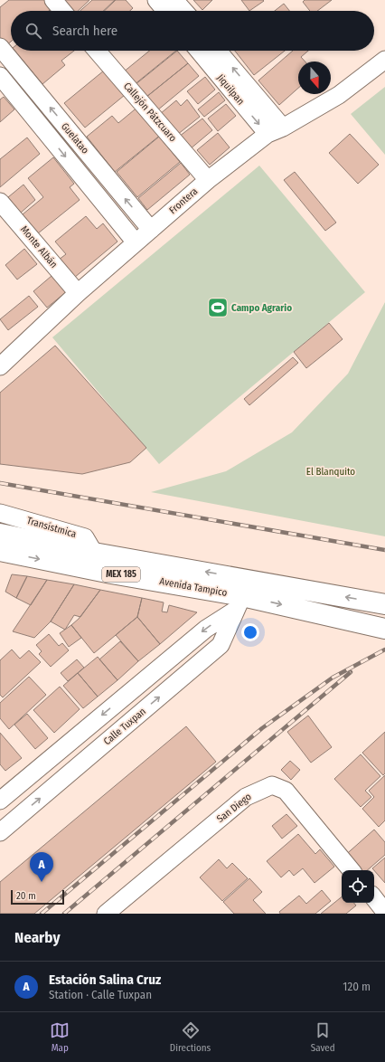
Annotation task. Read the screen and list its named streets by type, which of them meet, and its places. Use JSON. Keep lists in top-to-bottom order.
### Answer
{
  "streets": {
    "main road": ["MEX 185", "Avenida Tampico"],
    "street": [
      "Jiquilpan",
      "Callejón Pátzcuaro",
      "Guelatao",
      "Frontera",
      "Monte Albán",
      "Transístmica",
      "Calle Tuxpan",
      "San Diego"
    ]
  },
  "crossings": [
    ["Jiquilpan", "Frontera"],
    ["Callejón Pátzcuaro", "Frontera"],
    ["Guelatao", "Frontera"],
    ["Frontera", "Monte Albán"],
    ["Transístmica", "Avenida Tampico"],
    ["Avenida Tampico", "Calle Tuxpan"]
  ],
  "parks": ["El Blanquito"],
  "places": {
    "sports": ["Campo Agrario"]
  },
  "scale_bar": "20 m",
  "north": "bottom",
  "page": {
    "search": "Search here",
    "pins": "A",
    "scale": "20 m",
    "heading": "Nearby",
    "list": [
      {
        "mark": "A",
        "name": "Estación Salina Cruz",
        "note": "Station · Calle Tuxpan",
        "value": "120 m"
      }
    ],
    "nav": ["Map", "Directions", "Saved"]
  }
}
